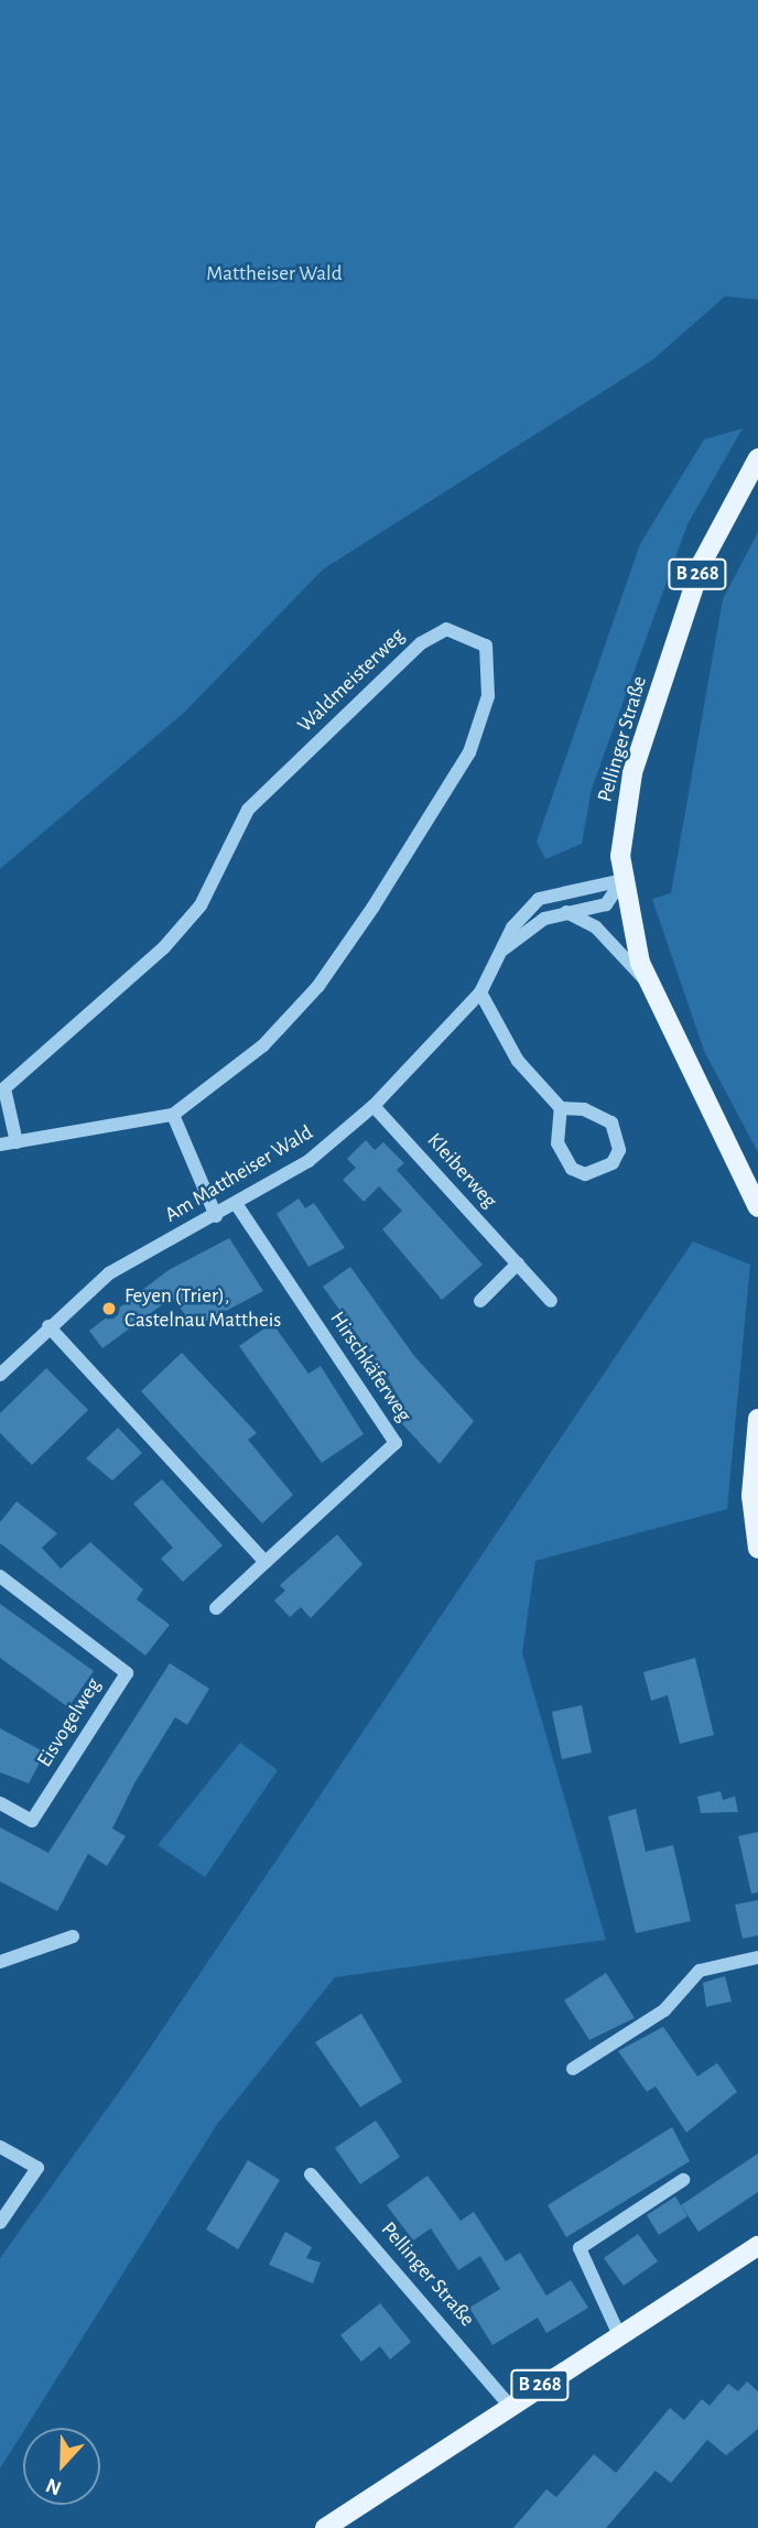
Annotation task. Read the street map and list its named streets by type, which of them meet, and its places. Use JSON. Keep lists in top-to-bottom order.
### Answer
{
  "streets": {
    "main road": ["B 268", "Pellinger Straße"],
    "street": [
      "Waldmeisterweg",
      "Kleiberweg",
      "Am Mattheiser Wald",
      "Hirschkäferweg",
      "Eisvogelweg"
    ]
  },
  "crossings": [
    ["B 268", "Pellinger Straße"],
    ["Pellinger Straße", "Am Mattheiser Wald"],
    ["Kleiberweg", "Am Mattheiser Wald"],
    ["Am Mattheiser Wald", "Hirschkäferweg"]
  ],
  "parks": ["Mattheiser Wald"],
  "places": ["Feyen (Trier), Castelnau Mattheis"],
  "north": "bottom"
}
